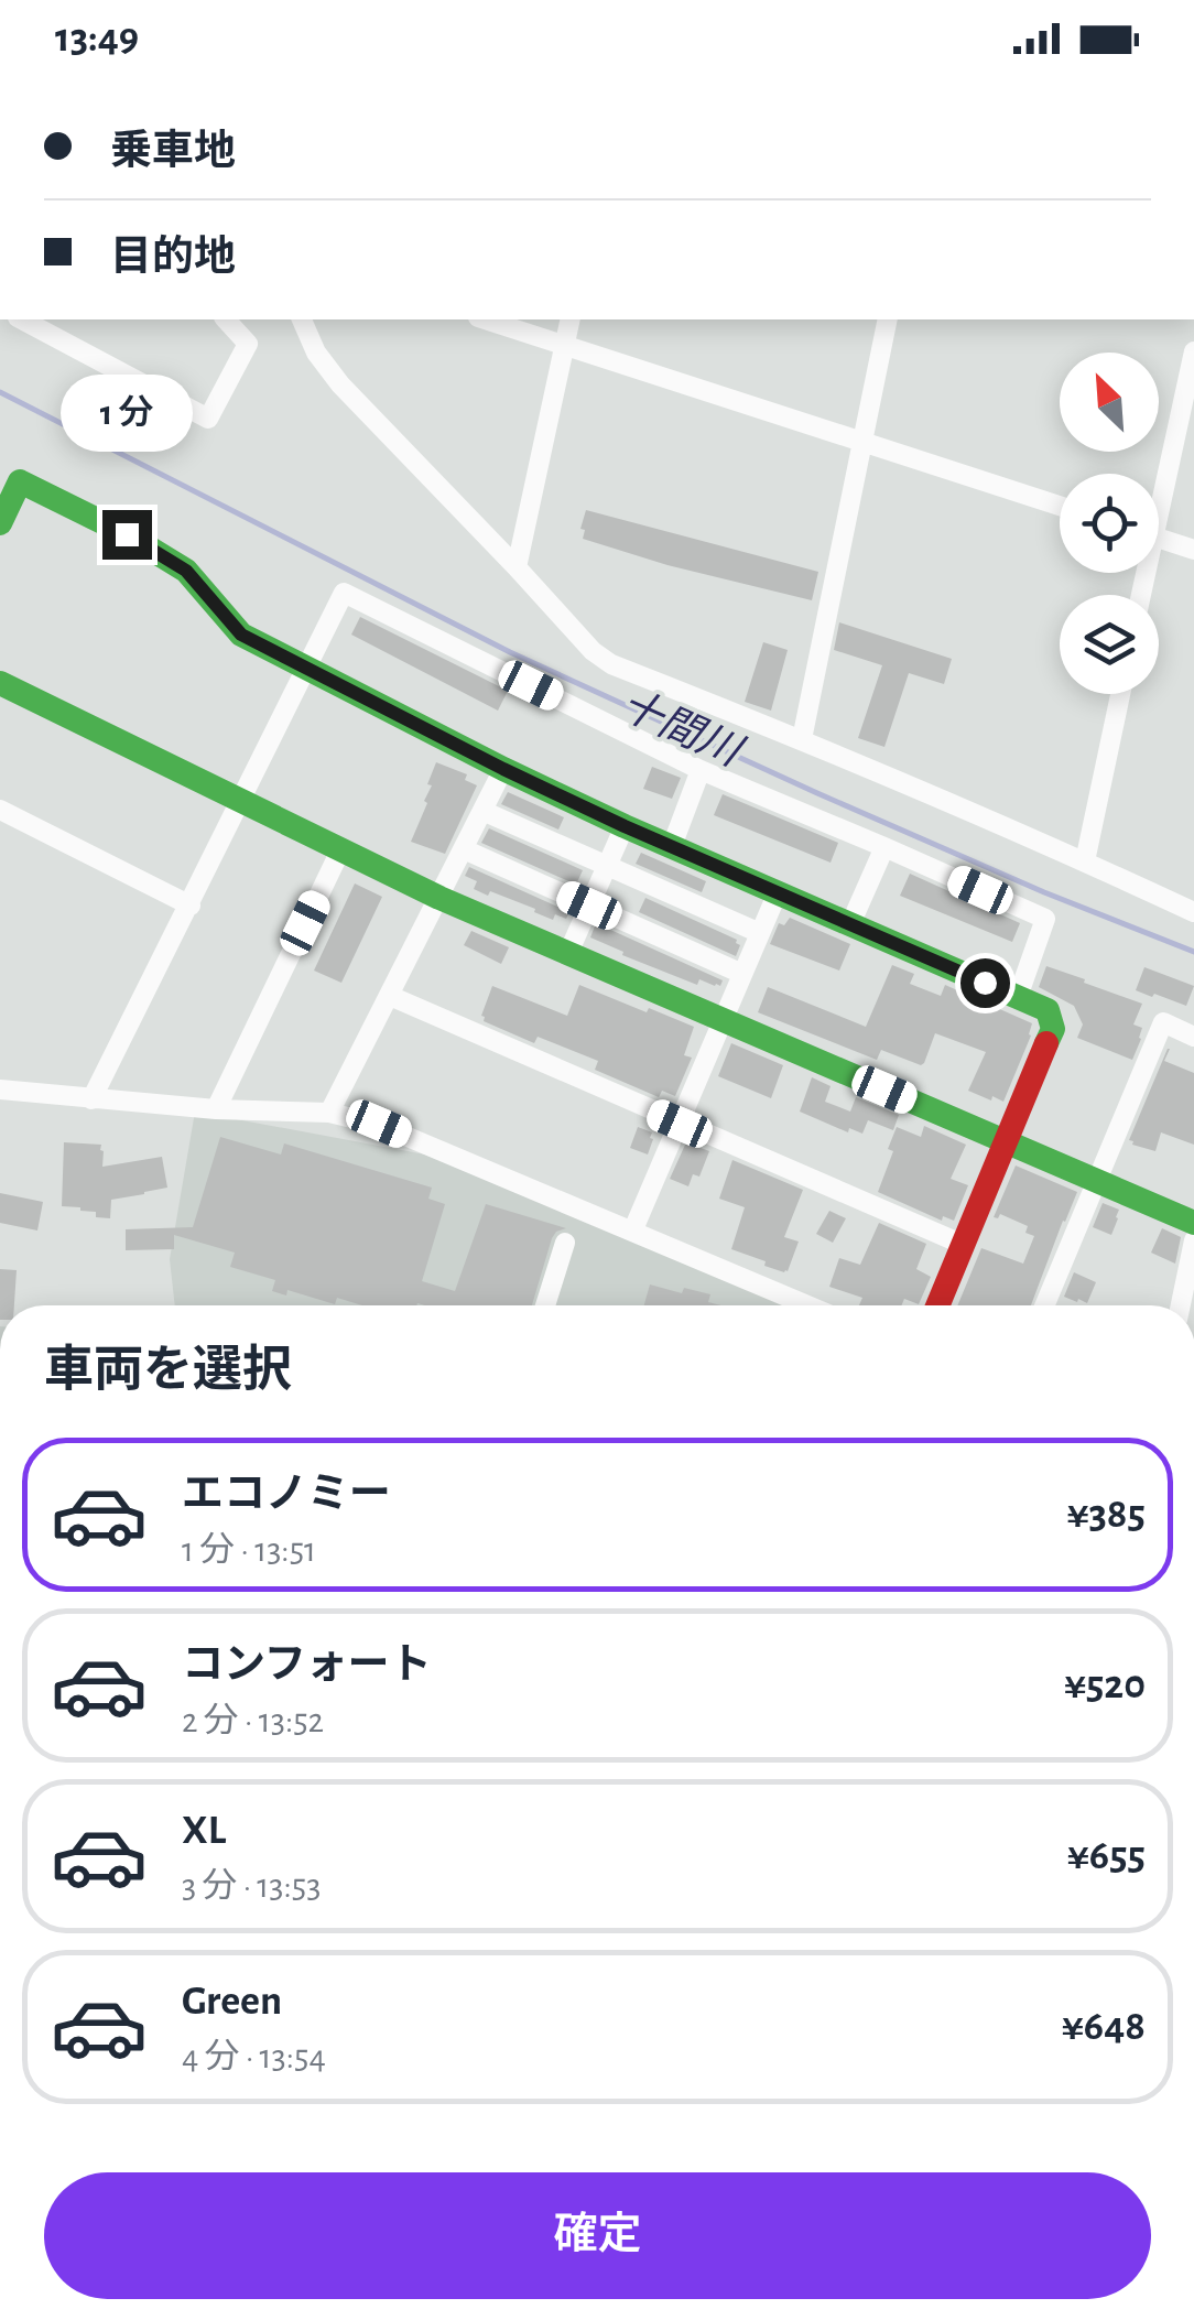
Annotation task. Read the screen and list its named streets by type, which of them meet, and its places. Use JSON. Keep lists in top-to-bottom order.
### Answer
{
  "water": ["十間川"],
  "north": "top left",
  "page": {
    "status": "13:49",
    "banner": ["乗車地", "目的地"],
    "bubble": "1 分",
    "heading": "車両を選択",
    "list": [
      {
        "name": "エコノミー",
        "note": "1 分 · 13:51",
        "value": "¥385"
      },
      {
        "name": "コンフォート",
        "note": "2 分 · 13:52",
        "value": "¥520"
      },
      {
        "name": "XL",
        "note": "3 分 · 13:53",
        "value": "¥655"
      },
      {
        "name": "Green",
        "note": "4 分 · 13:54",
        "value": "¥648"
      }
    ],
    "buttons": "確定"
  }
}
